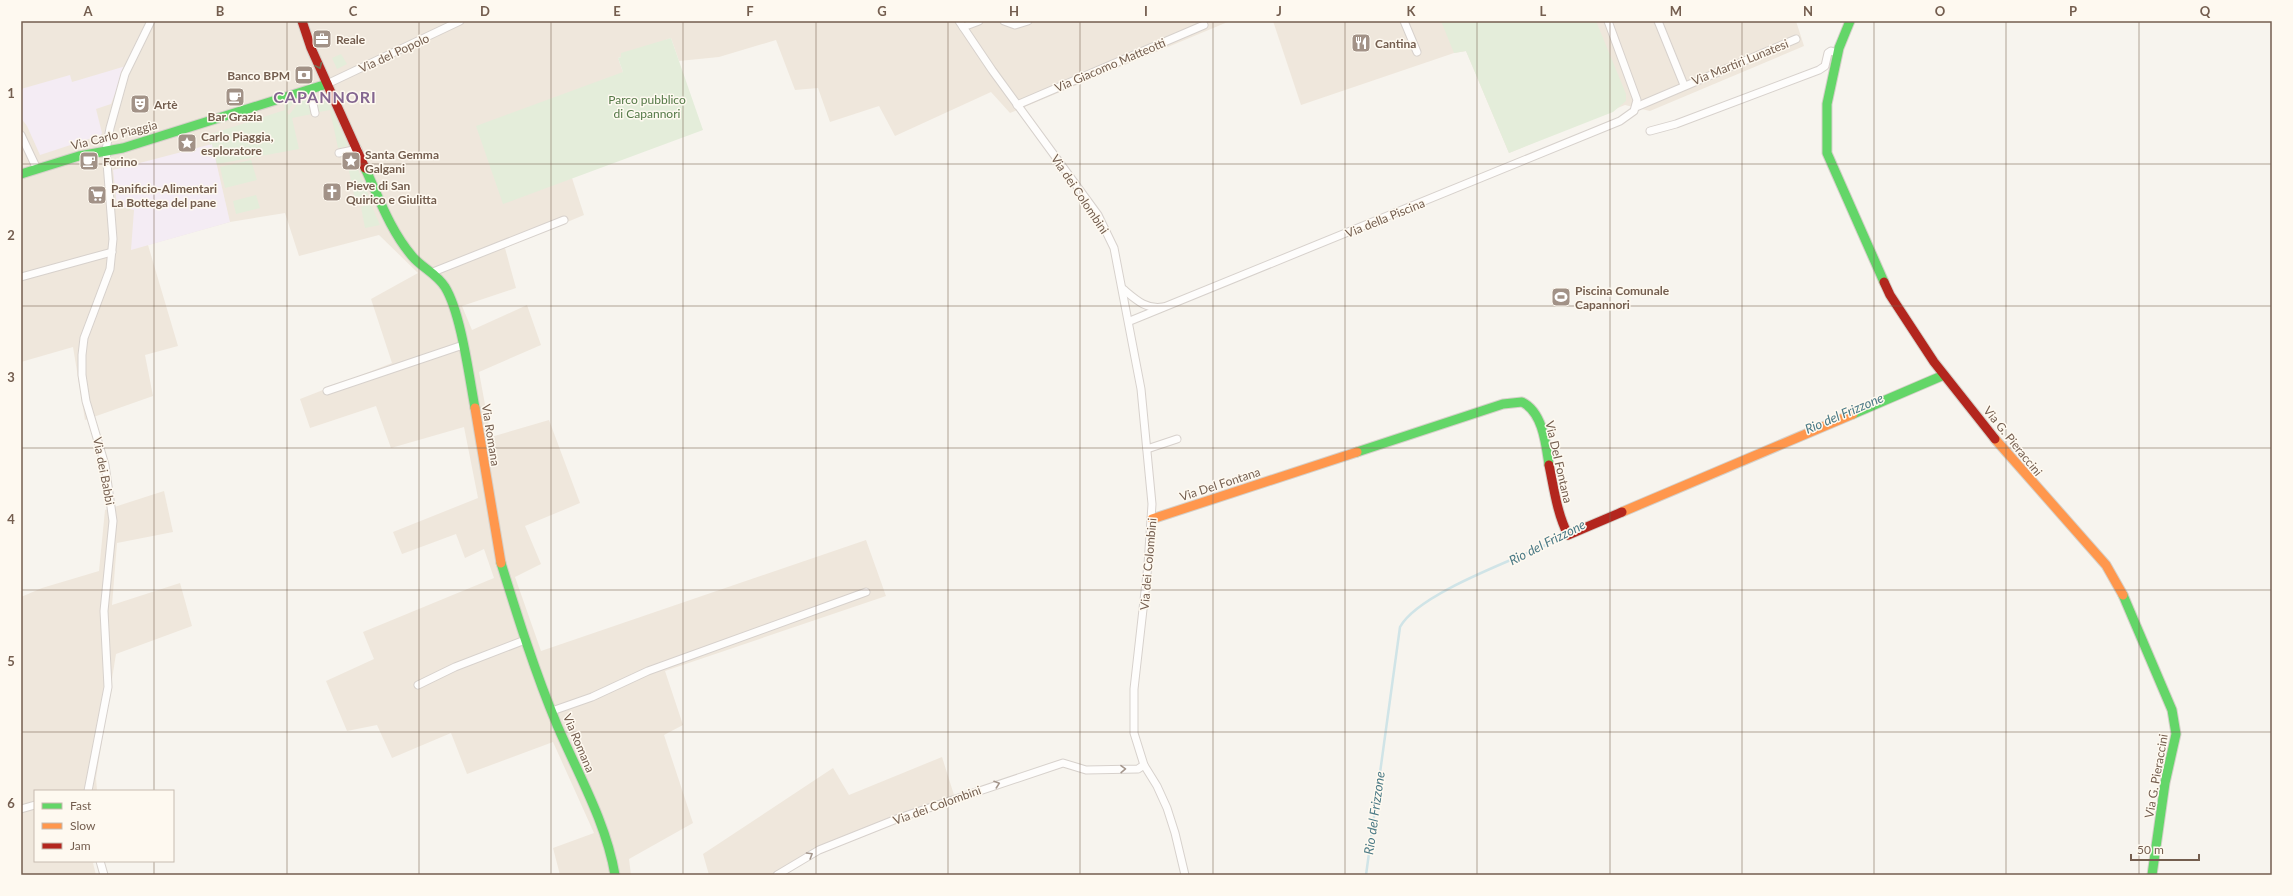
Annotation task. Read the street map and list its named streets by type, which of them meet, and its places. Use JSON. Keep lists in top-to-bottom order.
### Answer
{
  "streets": {
    "street": [
      "Via del Popolo",
      "Via Martiri Lunatesi",
      "Via Giacomo Matteotti",
      "Via Carlo Piaggia",
      "Via dei Colombini",
      "Via della Piscina",
      "Via Romana",
      "Via G. Pieraccini",
      "Via Del Fontana",
      "Via dei Babbi"
    ]
  },
  "crossings": [
    ["Via del Popolo", "Via Carlo Piaggia"],
    ["Via del Popolo", "Via Romana"],
    ["Via Martiri Lunatesi", "Via della Piscina"],
    ["Via Giacomo Matteotti", "Via dei Colombini"],
    ["Via Carlo Piaggia", "Via Romana"],
    ["Via Carlo Piaggia", "Via dei Babbi"],
    ["Via dei Colombini", "Via della Piscina"],
    ["Via dei Colombini", "Via Del Fontana"],
    ["Via G. Pieraccini", "Via Del Fontana"]
  ],
  "districts": ["CAPANNORI"],
  "water": ["Rio del Frizzone"],
  "parks": ["Parco pubblico di Capannori"],
  "places": {
    "office": ["Reale"],
    "restaurant": ["Cantina"],
    "bank": ["Banco BPM"],
    "cafe": ["Bar Grazia", "Forino"],
    "theatre": ["Artè"],
    "place": ["Carlo Piaggia, esploratore", "Santa Gemma Galgani"],
    "church": ["Pieve di San Quirico e Giulitta"],
    "supermarket": ["Panificio-Alimentari La Bottega del pane"],
    "sports": ["Piscina Comunale Capannori"]
  },
  "legend": ["Fast", "Slow", "Jam"],
  "scale_bar": "50 m",
  "grid": {
    "columns": [
      "A",
      "B",
      "C",
      "D",
      "E",
      "F",
      "G",
      "H",
      "I",
      "J",
      "K",
      "L",
      "M",
      "N",
      "O",
      "P",
      "Q"
    ],
    "rows": [
      "1",
      "2",
      "3",
      "4",
      "5",
      "6"
    ]
  }
}
